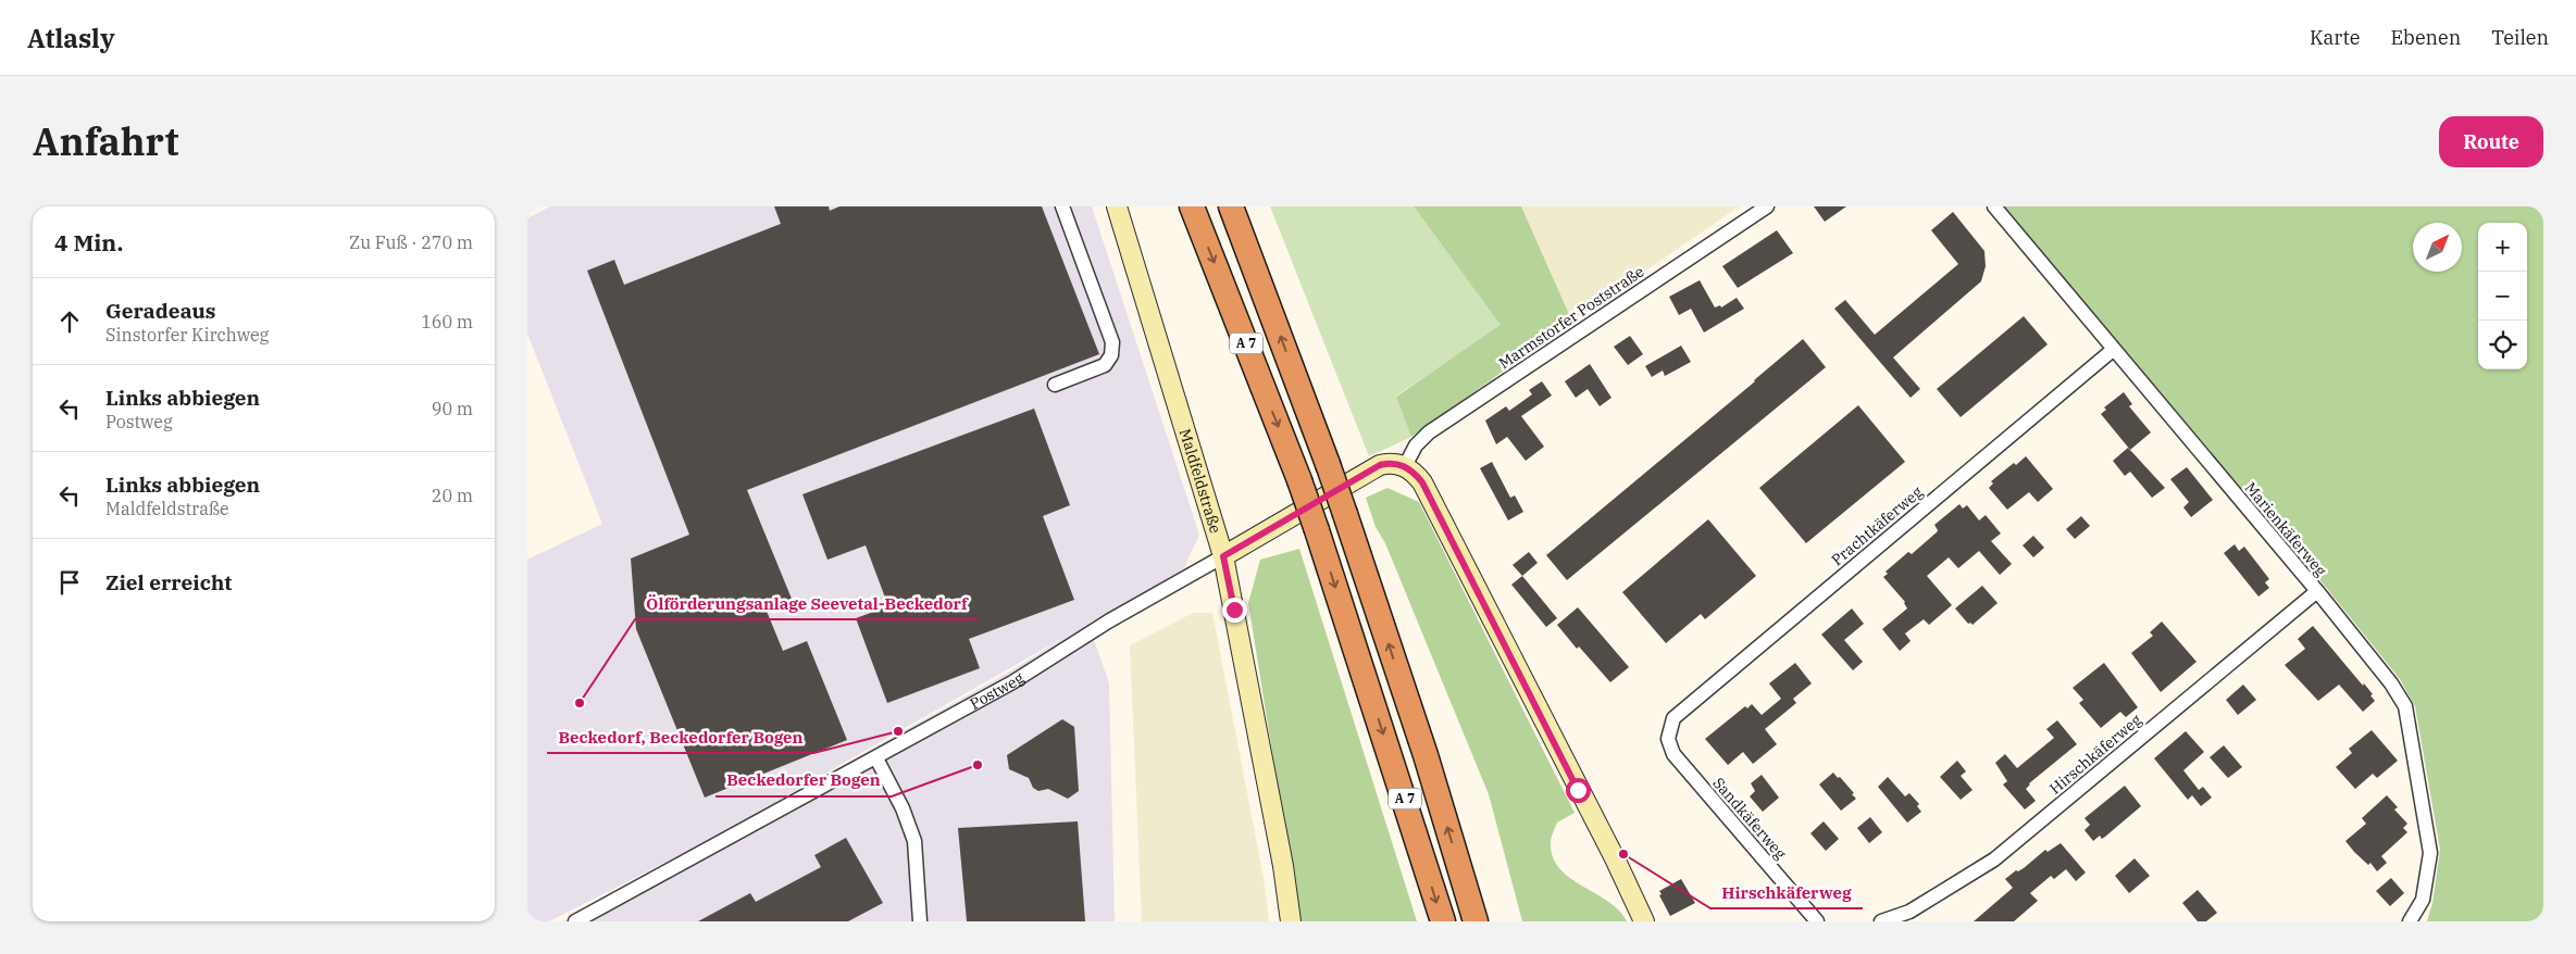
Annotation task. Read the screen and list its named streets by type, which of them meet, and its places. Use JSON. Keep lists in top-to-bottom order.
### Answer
{
  "streets": {
    "highway": ["A 7"],
    "main road": ["Maldfeldstraße", "Postweg"],
    "street": [
      "Marmstorfer Poststraße",
      "Prachtkäferweg",
      "Marienkäferweg",
      "Hirschkäferweg",
      "Sandkäferweg"
    ]
  },
  "crossings": [
    ["Marmstorfer Poststraße", "Postweg"],
    ["Maldfeldstraße", "Postweg"],
    ["Prachtkäferweg", "Marienkäferweg"],
    ["Prachtkäferweg", "Sandkäferweg"],
    ["Marienkäferweg", "Hirschkäferweg"]
  ],
  "places": [
    "Ölförderungsanlage Seevetal-Beckedorf",
    "Beckedorf, Beckedorfer Bogen",
    "Beckedorfer Bogen",
    "Hirschkäferweg"
  ],
  "north": "top right",
  "page": {
    "header": "Atlasly",
    "nav": ["Karte", "Ebenen", "Teilen"],
    "title": "Anfahrt",
    "buttons": "Route",
    "heading": ["4 Min.", "Zu Fuß · 270 m"],
    "map_buttons": ["+", "−"],
    "list": [
      ["Geradeaus", "Sinstorfer Kirchweg", "160 m"],
      ["Links abbiegen", "Postweg", "90 m"],
      ["Links abbiegen", "Maldfeldstraße", "20 m"],
      "Ziel erreicht"
    ]
  }
}
